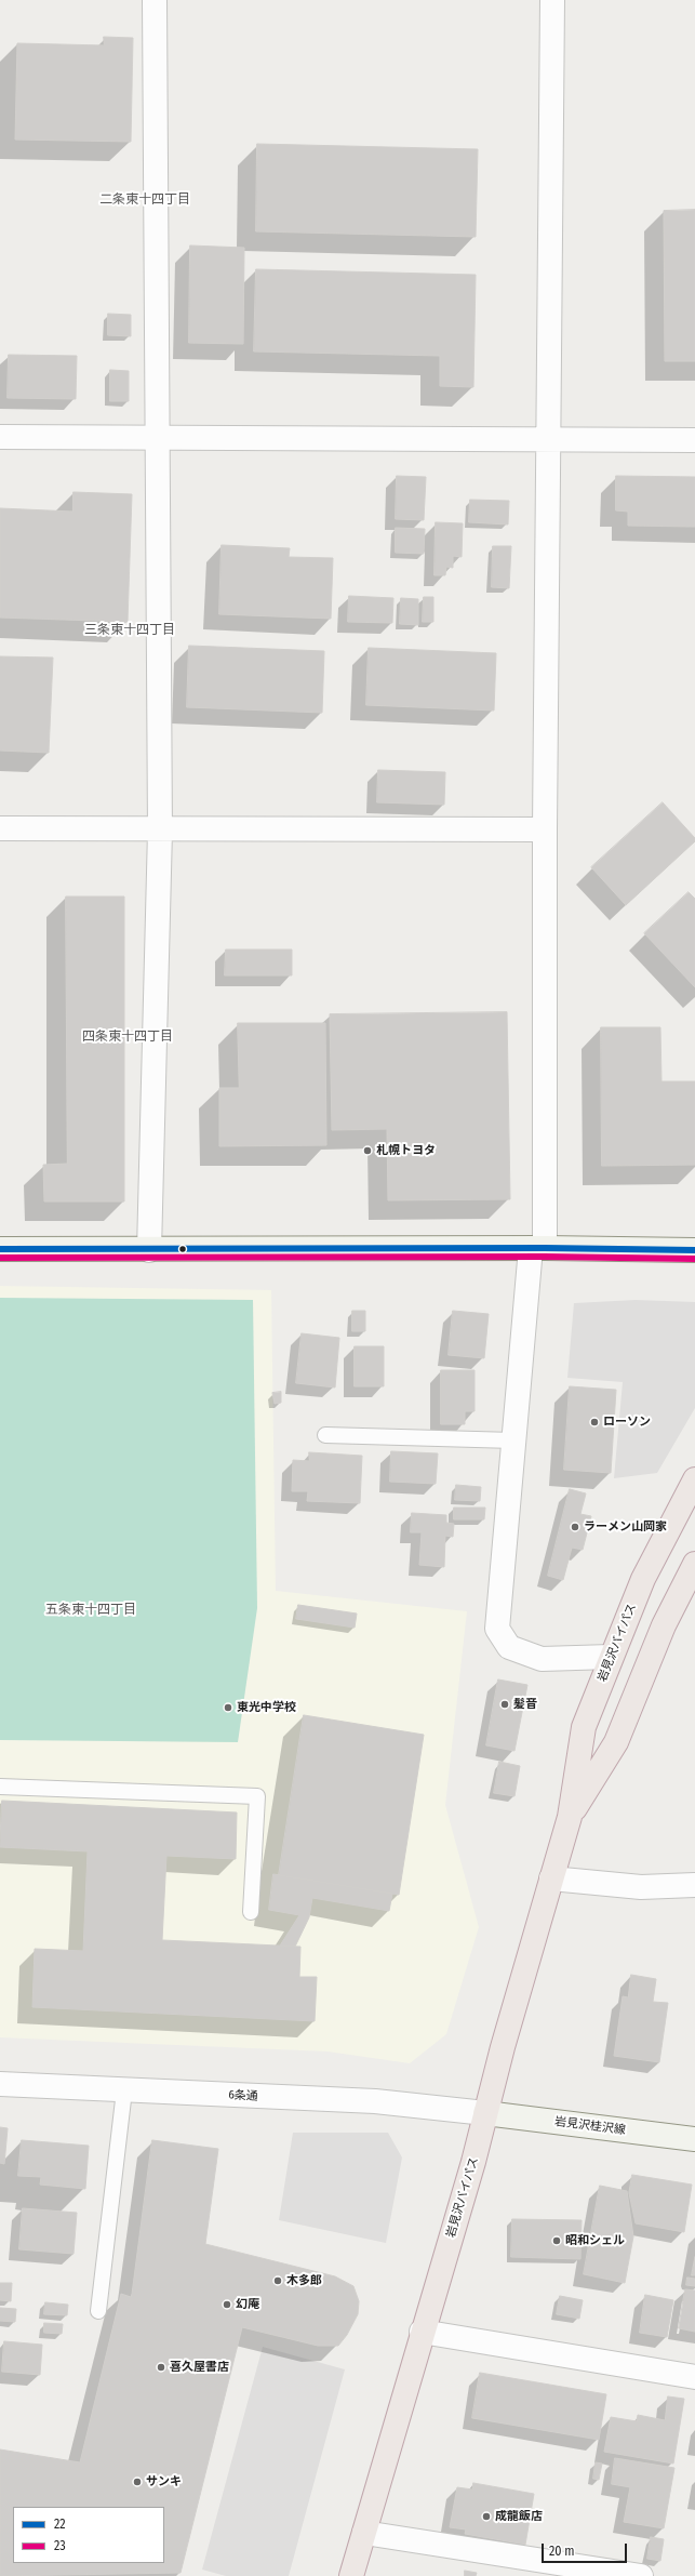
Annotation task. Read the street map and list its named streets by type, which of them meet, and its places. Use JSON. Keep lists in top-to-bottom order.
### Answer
{
  "streets": {
    "highway": ["岩見沢バイパス"],
    "main road": ["岩見沢桂沢線"],
    "street": ["6条通"]
  },
  "crossings": [
    ["岩見沢バイパス", "6条通"],
    ["岩見沢バイパス", "岩見沢桂沢線"],
    ["6条通", "岩見沢桂沢線"]
  ],
  "districts": [
    "二条東十四丁目",
    "三条東十四丁目",
    "四条東十四丁目",
    "五条東十四丁目"
  ],
  "places": [
    "札幌トヨタ",
    "ローソン",
    "ラーメン山岡家",
    "髪音",
    "東光中学校",
    "昭和シェル",
    "木多郎",
    "幻庵",
    "喜久屋書店",
    "サンキ",
    "成龍飯店"
  ],
  "lines": ["transit line 22", "transit line 23"],
  "legend": ["22", "23"],
  "scale_bar": "20 m"
}
